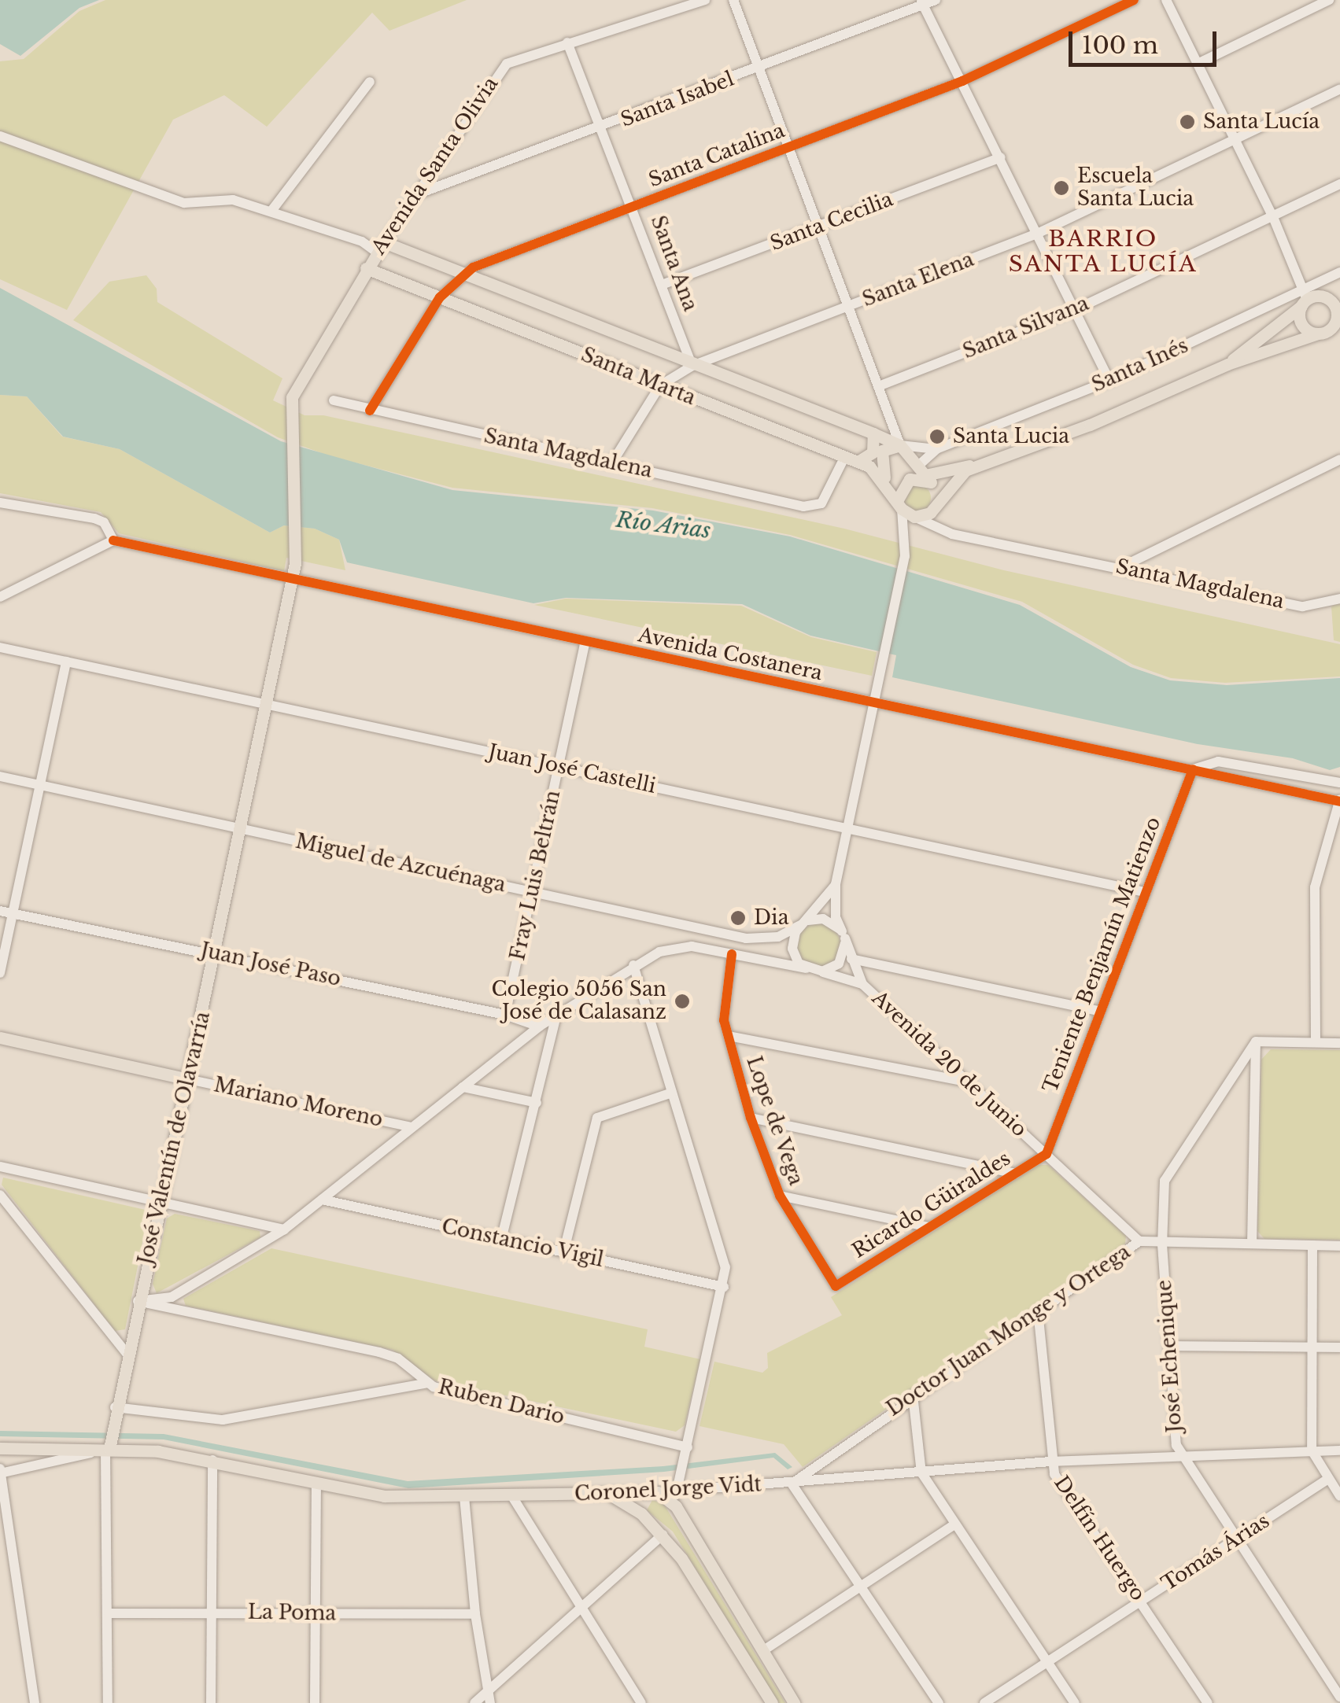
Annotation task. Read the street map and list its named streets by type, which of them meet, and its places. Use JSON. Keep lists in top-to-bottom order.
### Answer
{
  "streets": {
    "main road": [
      "Avenida Santa Olivia",
      "Santa Marta",
      "Mariano Moreno",
      "José Valentín de Olavarría",
      "Coronel Jorge Vidt"
    ],
    "street": [
      "Santa Isabel",
      "Santa Catalina",
      "Santa Cecilia",
      "Santa Ana",
      "Santa Elena",
      "Santa Silvana",
      "Santa Inés",
      "Santa Magdalena",
      "Avenida Costanera",
      "Juan José Castelli",
      "Miguel de Azcuénaga",
      "Fray Luis Beltrán",
      "Teniente Benjamín Matienzo",
      "Juan José Paso",
      "Avenida 20 de Junio",
      "Lope de Vega",
      "Ricardo Güiraldes",
      "Constancio Vigil",
      "Doctor Juan Monge y Ortega",
      "José Echenique",
      "Ruben Dario",
      "Delfín Huergo",
      "Tomás Árias",
      "La Poma"
    ]
  },
  "crossings": [
    ["Santa Isabel", "Avenida Santa Olivia"],
    ["Santa Isabel", "Santa Ana"],
    ["Santa Catalina", "Santa Ana"],
    ["Santa Catalina", "Santa Marta"],
    ["Santa Catalina", "Santa Magdalena"],
    ["Avenida Santa Olivia", "Santa Ana"],
    ["Avenida Santa Olivia", "Santa Marta"],
    ["Avenida Santa Olivia", "José Valentín de Olavarría"],
    ["Santa Cecilia", "Santa Ana"],
    ["Santa Ana", "Santa Elena"],
    ["Santa Ana", "Santa Marta"],
    ["Santa Elena", "Santa Marta"],
    ["Santa Elena", "Santa Magdalena"],
    ["Santa Inés", "Santa Marta"],
    ["Santa Marta", "Santa Magdalena"],
    ["Avenida Costanera", "Fray Luis Beltrán"],
    ["Avenida Costanera", "Teniente Benjamín Matienzo"],
    ["Avenida Costanera", "José Valentín de Olavarría"],
    ["Juan José Castelli", "Fray Luis Beltrán"],
    ["Juan José Castelli", "Teniente Benjamín Matienzo"],
    ["Juan José Castelli", "José Valentín de Olavarría"],
    ["Miguel de Azcuénaga", "Fray Luis Beltrán"],
    ["Miguel de Azcuénaga", "Avenida 20 de Junio"],
    ["Miguel de Azcuénaga", "José Valentín de Olavarría"],
    ["Fray Luis Beltrán", "Juan José Paso"],
    ["Teniente Benjamín Matienzo", "Avenida 20 de Junio"],
    ["Teniente Benjamín Matienzo", "Ricardo Güiraldes"],
    ["Juan José Paso", "José Valentín de Olavarría"],
    ["Avenida 20 de Junio", "Ricardo Güiraldes"],
    ["Avenida 20 de Junio", "Doctor Juan Monge y Ortega"],
    ["Mariano Moreno", "José Valentín de Olavarría"],
    ["Lope de Vega", "Ricardo Güiraldes"],
    ["José Valentín de Olavarría", "Ruben Dario"],
    ["José Valentín de Olavarría", "Coronel Jorge Vidt"],
    ["José Valentín de Olavarría", "La Poma"],
    ["Doctor Juan Monge y Ortega", "José Echenique"],
    ["Doctor Juan Monge y Ortega", "Coronel Jorge Vidt"],
    ["Doctor Juan Monge y Ortega", "Delfín Huergo"],
    ["José Echenique", "Coronel Jorge Vidt"],
    ["José Echenique", "Tomás Árias"],
    ["Coronel Jorge Vidt", "Delfín Huergo"],
    ["Delfín Huergo", "Tomás Árias"]
  ],
  "districts": ["BARRIO SANTA LUCÍA"],
  "water": ["Río Arias"],
  "places": [
    "Santa Lucía",
    "Escuela Santa Lucia",
    "Santa Lucia",
    "Dia",
    "Colegio 5056 San José de Calasanz"
  ],
  "scale_bar": "100 m"
}
